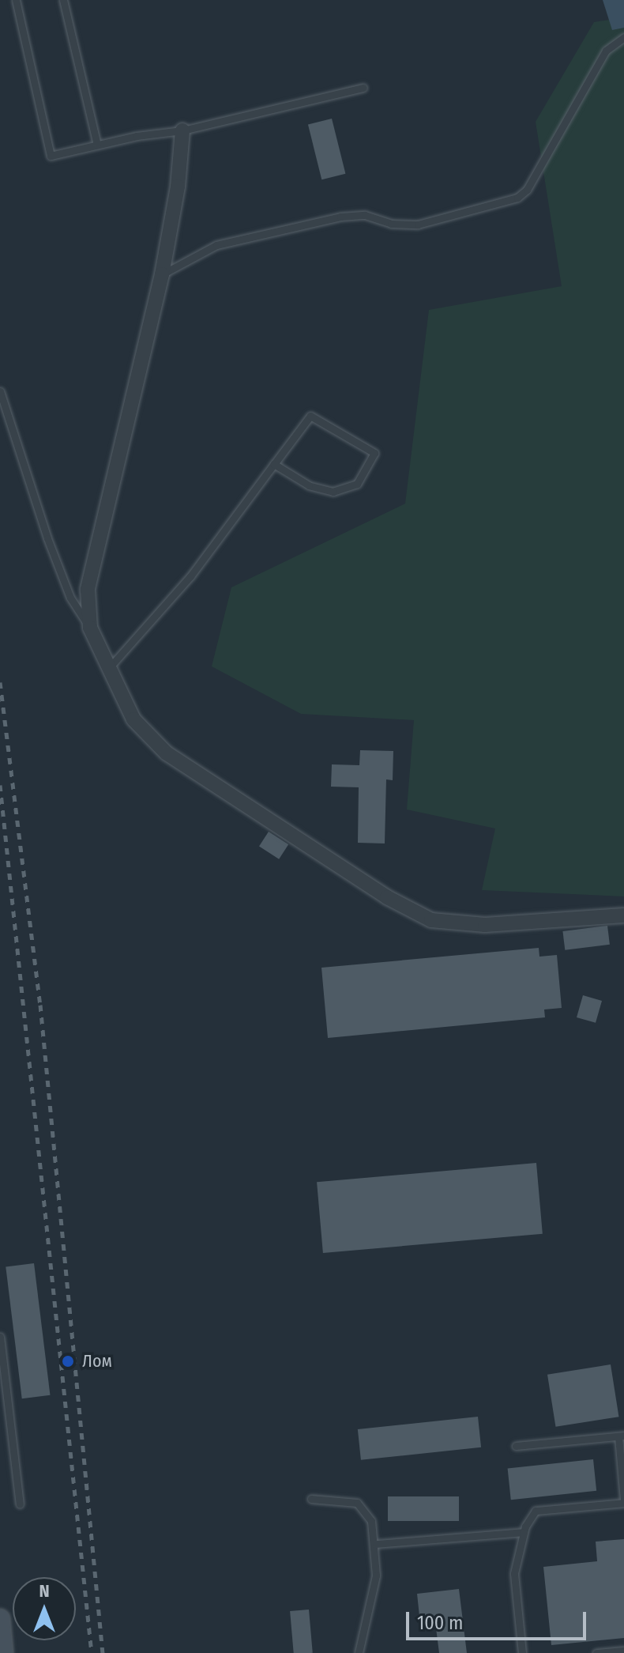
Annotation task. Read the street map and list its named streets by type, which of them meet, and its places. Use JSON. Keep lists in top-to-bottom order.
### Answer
{
  "places": ["Лом"],
  "scale_bar": "100 m",
  "north": "top"
}
